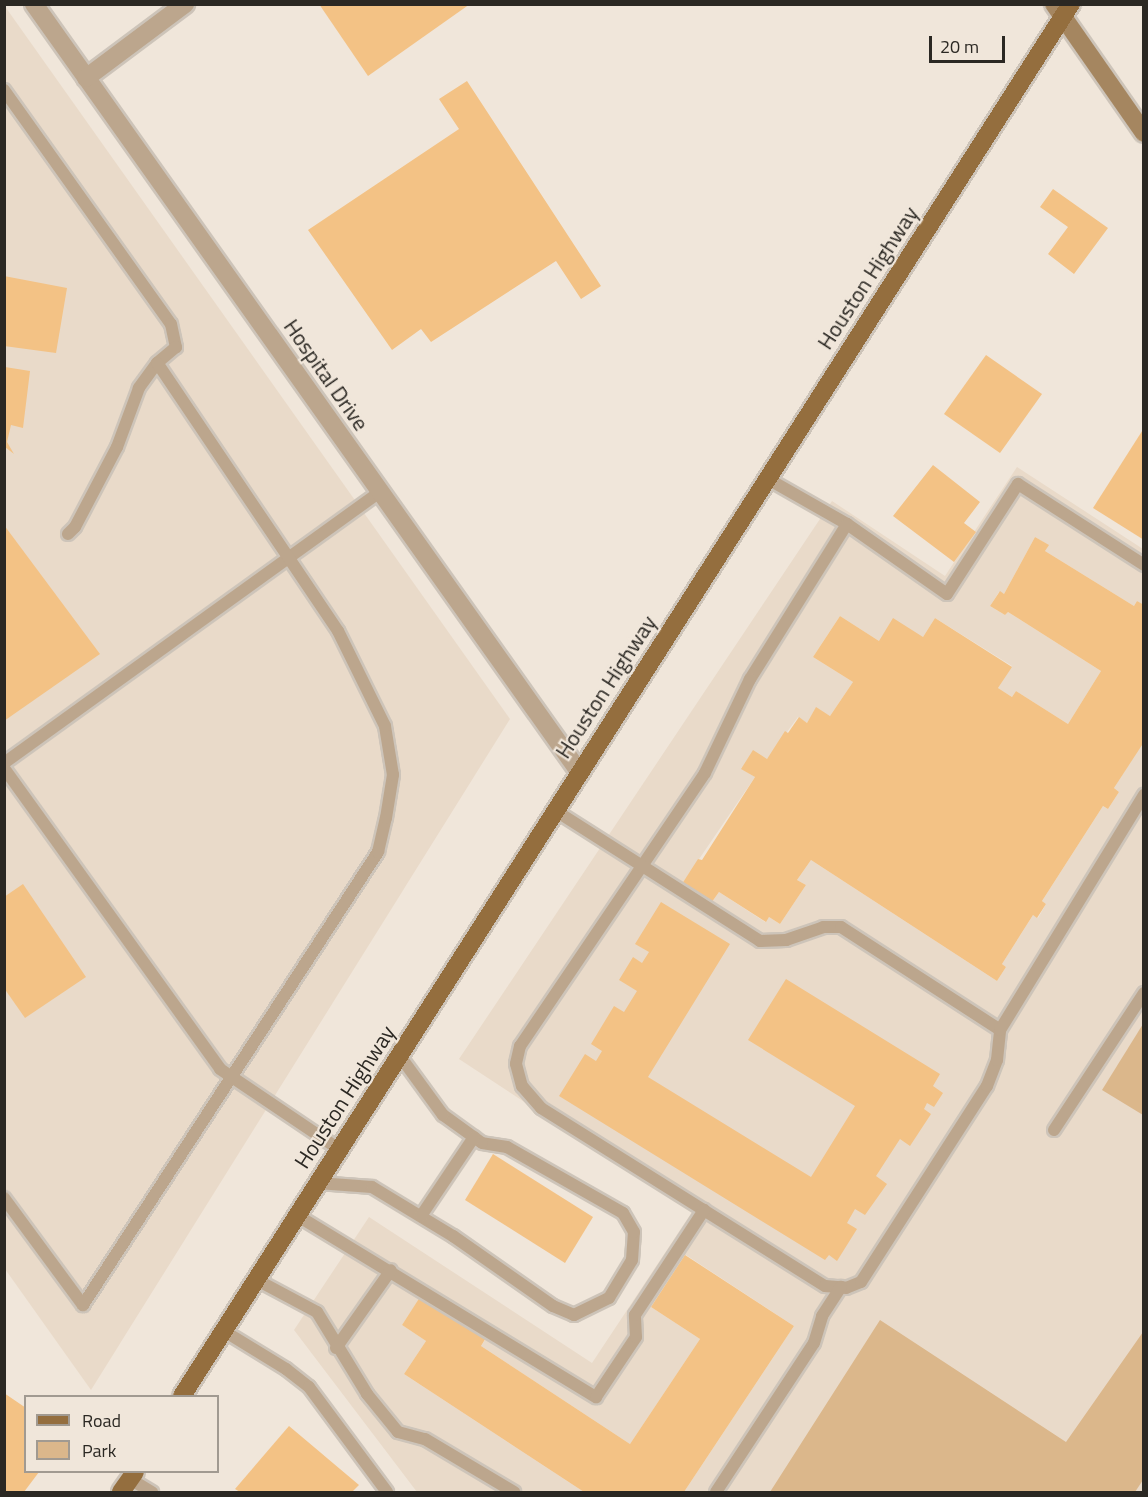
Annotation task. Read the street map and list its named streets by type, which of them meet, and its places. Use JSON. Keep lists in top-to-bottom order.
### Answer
{
  "streets": {
    "main road": ["Houston Highway"],
    "street": ["Hospital Drive"]
  },
  "crossings": [
    ["Houston Highway", "Hospital Drive"]
  ],
  "legend": ["Road", "Park"],
  "scale_bar": "20 m"
}
